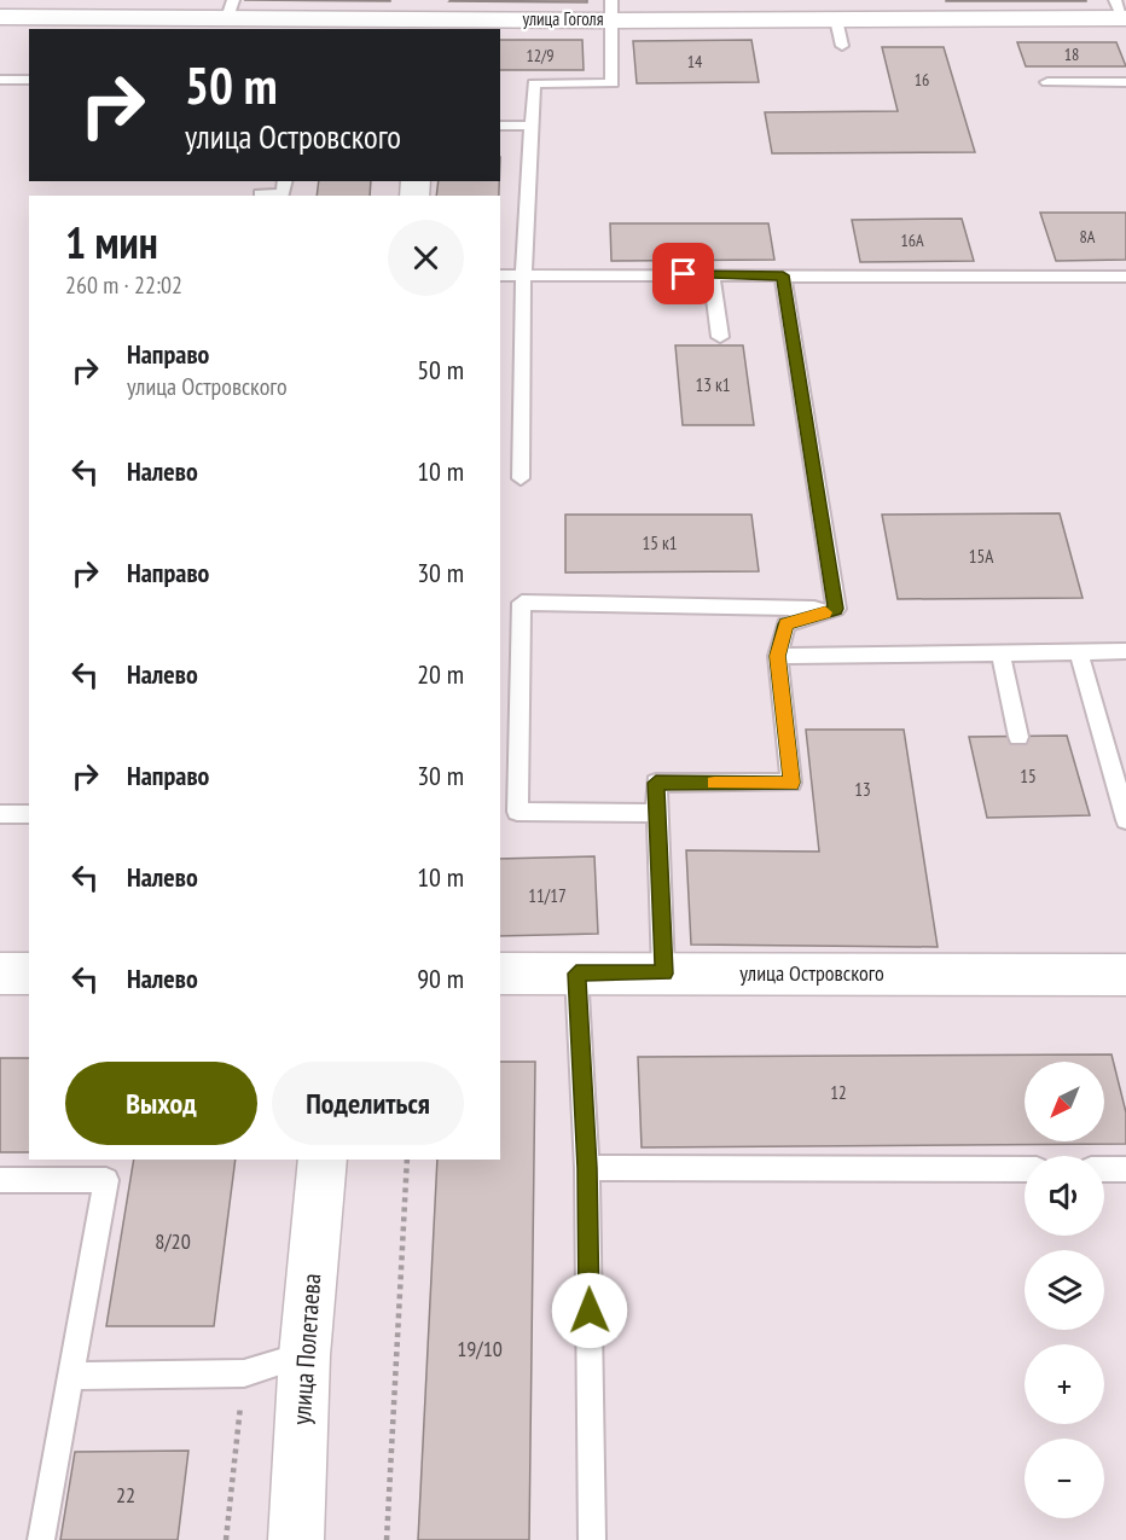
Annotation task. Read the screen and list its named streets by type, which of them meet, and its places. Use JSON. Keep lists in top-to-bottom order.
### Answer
{
  "streets": {
    "street": ["улица Гоголя", "улица Островского", "улица Полетаева"]
  },
  "house_numbers": [
    "18",
    "12/9",
    "14",
    "16",
    "8А",
    "16А",
    "13 к1",
    "15 к1",
    "15А",
    "15",
    "13",
    "11/17",
    "12",
    "8/20",
    "19/10",
    "22"
  ],
  "north": "bottom left",
  "page": {
    "turn": ["50 m", "улица Островского"],
    "heading": ["1 мин", "260 m · 22:02"],
    "list": [
      {
        "name": "Направо",
        "note": "улица Островского",
        "value": "50 m"
      },
      {
        "name": "Налево",
        "value": "10 m"
      },
      {
        "name": "Направо",
        "value": "30 m"
      },
      {
        "name": "Налево",
        "value": "20 m"
      },
      {
        "name": "Направо",
        "value": "30 m"
      },
      {
        "name": "Налево",
        "value": "10 m"
      },
      {
        "name": "Налево",
        "value": "90 m"
      }
    ],
    "buttons": ["Выход", "Поделиться"],
    "map_buttons": ["+", "−"]
  }
}
